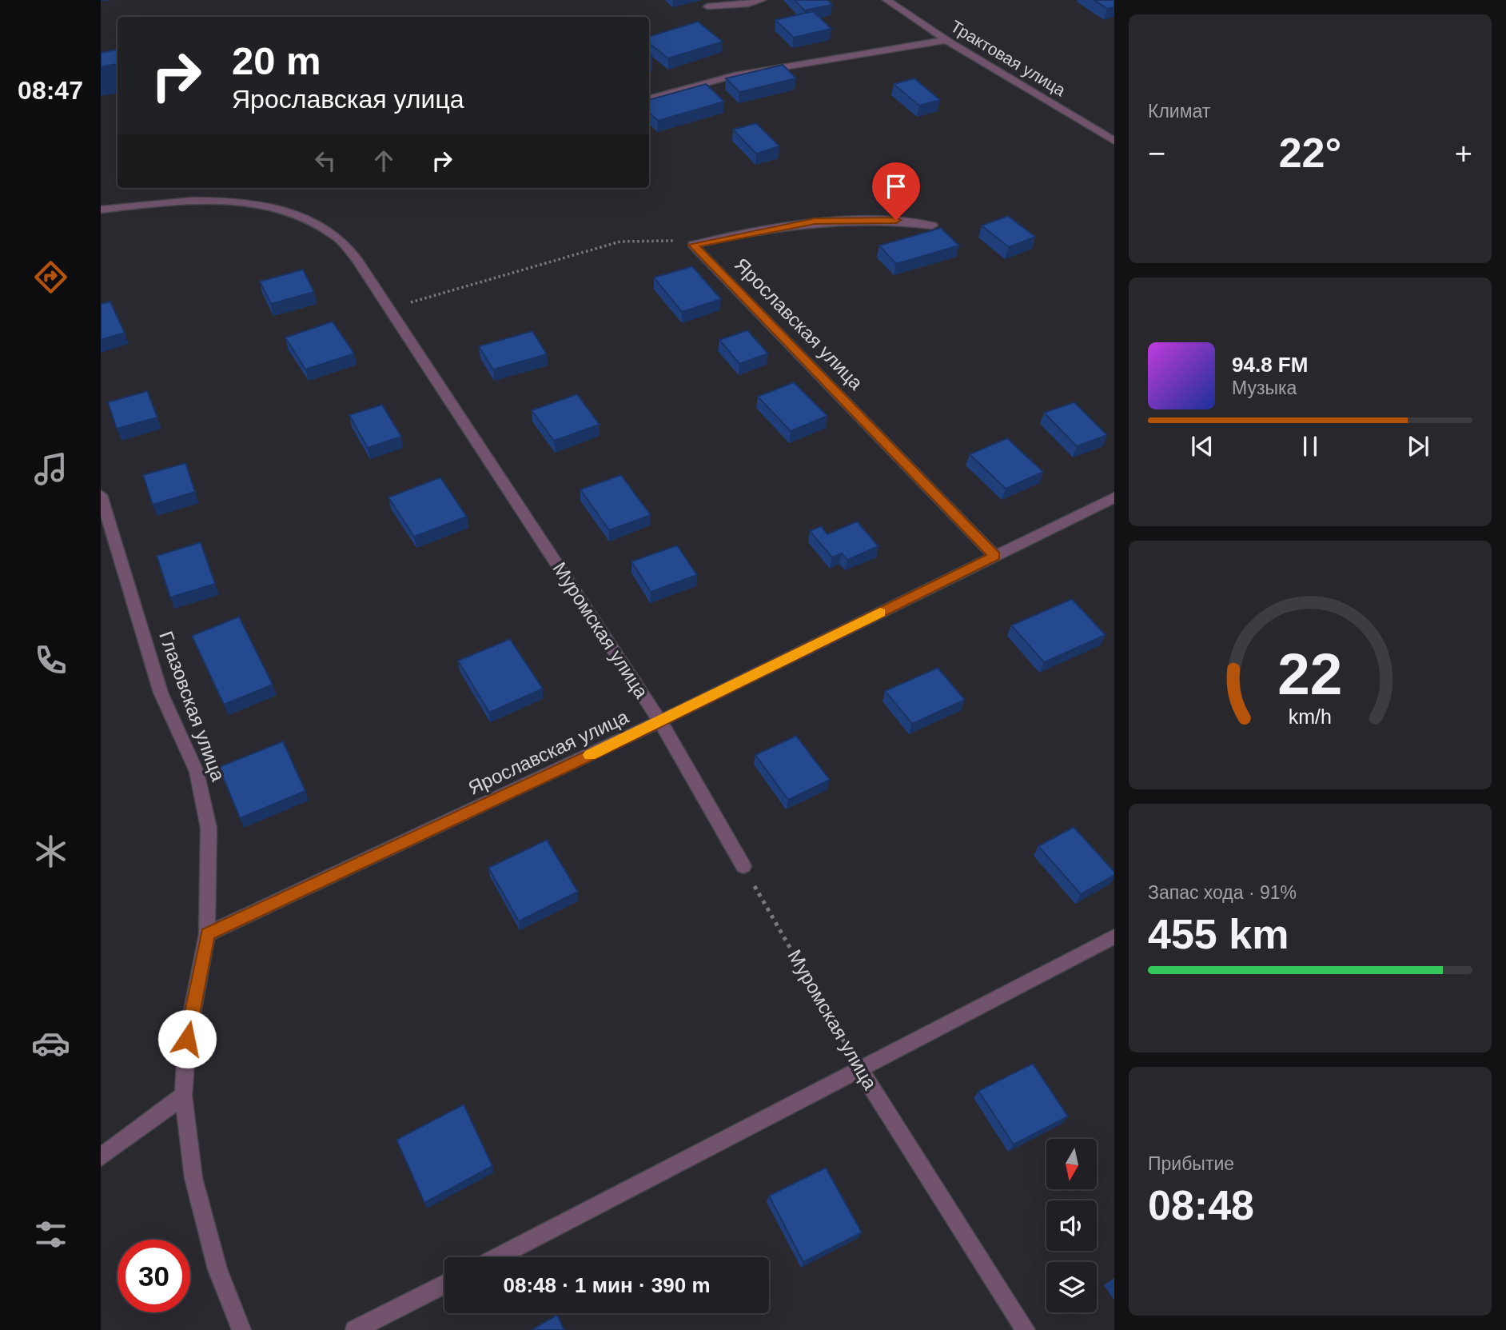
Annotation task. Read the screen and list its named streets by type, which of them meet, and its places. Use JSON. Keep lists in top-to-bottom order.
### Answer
{
  "streets": {
    "street": [
      "Трактовая улица",
      "Ярославская улица",
      "Муромская улица",
      "Глазовская улица"
    ]
  },
  "crossings": [
    ["Ярославская улица", "Муромская улица"],
    ["Ярославская улица", "Глазовская улица"]
  ],
  "north": "bottom",
  "page": {
    "tabs": "08:47",
    "tile": [
      "Климат",
      ["Запас хода · 91%", "455 km"],
      ["Прибытие", "08:48"]
    ],
    "turn": ["20 m", "Ярославская улица"],
    "heat": ["−", "22°", "+"],
    "song": ["94.8 FM", "Музыка"],
    "limit": "30",
    "trip": "08:48 · 1 мин · 390 m",
    "gauge": ["22", "km/h"]
  }
}
